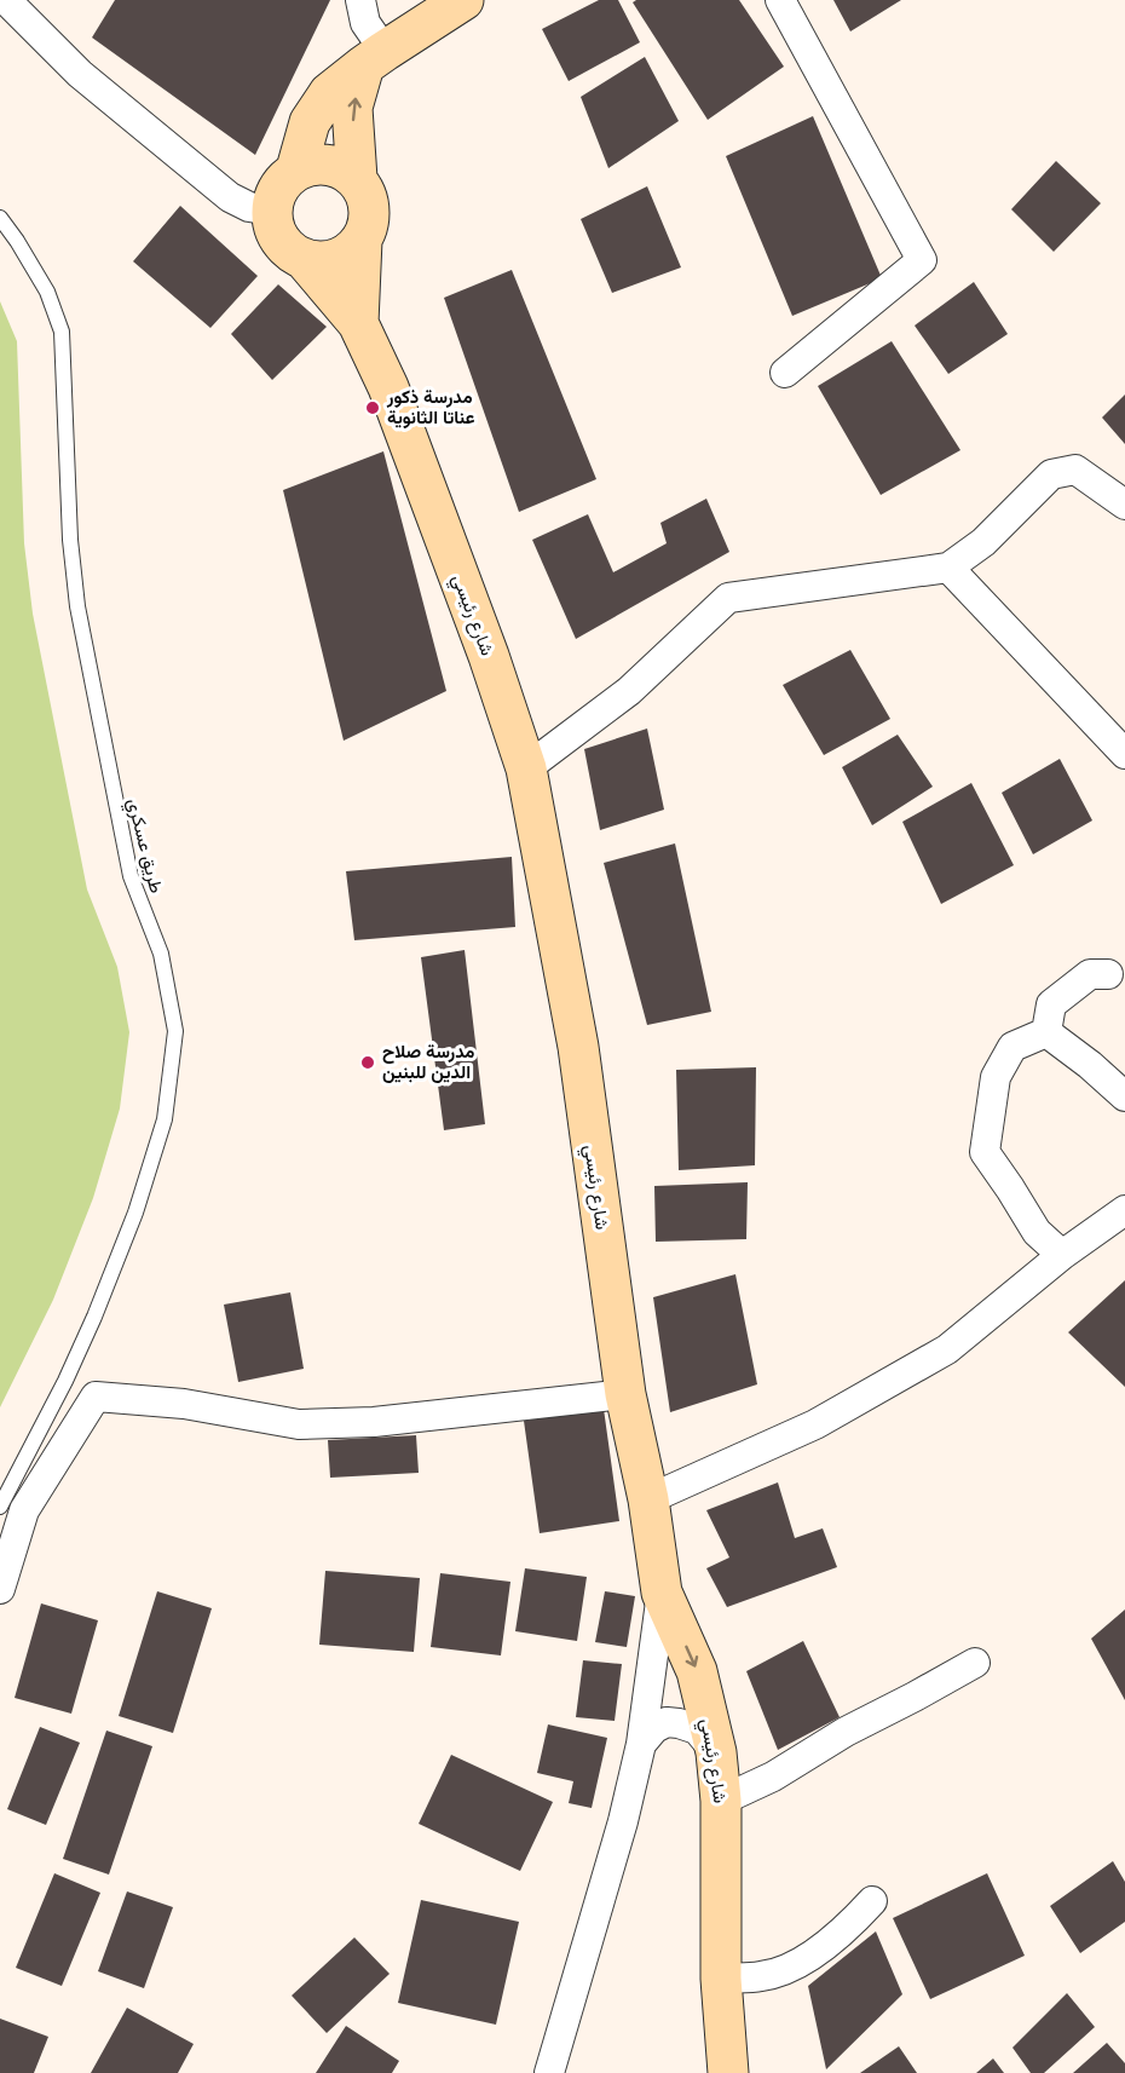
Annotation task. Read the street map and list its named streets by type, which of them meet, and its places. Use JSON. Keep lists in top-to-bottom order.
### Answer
{
  "streets": {
    "street": ["شارع رئيسي"],
    "lane": ["طريق عسكري"]
  },
  "places": ["مدرسة ذكور عناتا الثانوية", "مدرسة صلاح الدين للبنين"]
}
